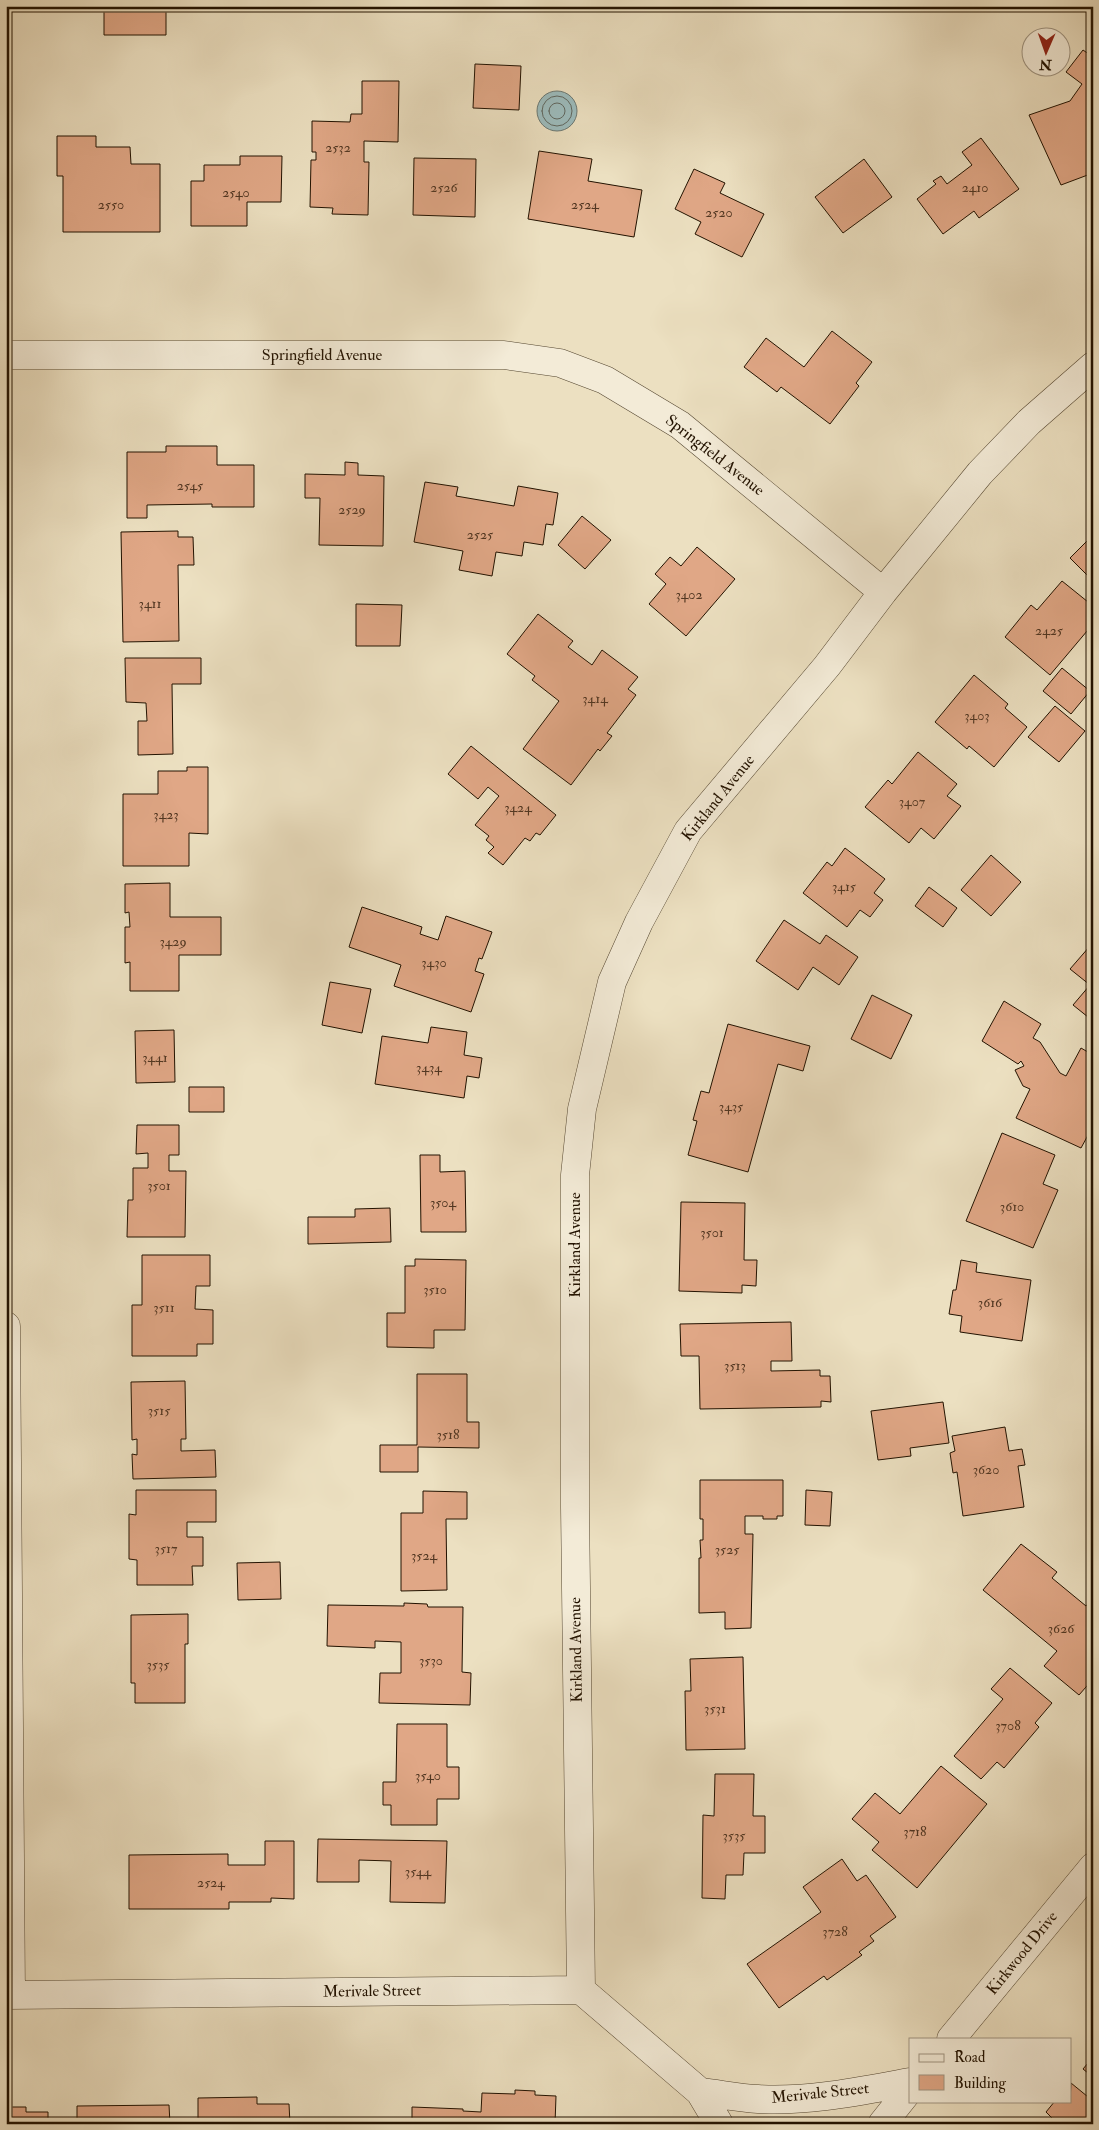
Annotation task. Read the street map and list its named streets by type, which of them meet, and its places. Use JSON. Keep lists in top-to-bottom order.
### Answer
{
  "streets": {
    "street": [
      "Springfield Avenue",
      "Kirkland Avenue",
      "Kirkwood Drive",
      "Merivale Street"
    ]
  },
  "crossings": [
    ["Springfield Avenue", "Kirkland Avenue"],
    ["Kirkland Avenue", "Merivale Street"]
  ],
  "house_numbers": [
    "2532",
    "2526",
    "2410",
    "2540",
    "2550",
    "2524",
    "2520",
    "2545",
    "2529",
    "2525",
    "3402",
    "3411",
    "2425",
    "3414",
    "3403",
    "3407",
    "3424",
    "3423",
    "3415",
    "3429",
    "3430",
    "3441",
    "3434",
    "3435",
    "3501",
    "3504",
    "3610",
    "3501",
    "3510",
    "3616",
    "3511",
    "3513",
    "3515",
    "3518",
    "3620",
    "3517",
    "3525",
    "3524",
    "3626",
    "3530",
    "3535",
    "3531",
    "3708",
    "3540",
    "3718",
    "3535",
    "3544",
    "2524",
    "3728"
  ],
  "legend": ["Road", "Building"],
  "north": "bottom"
}
